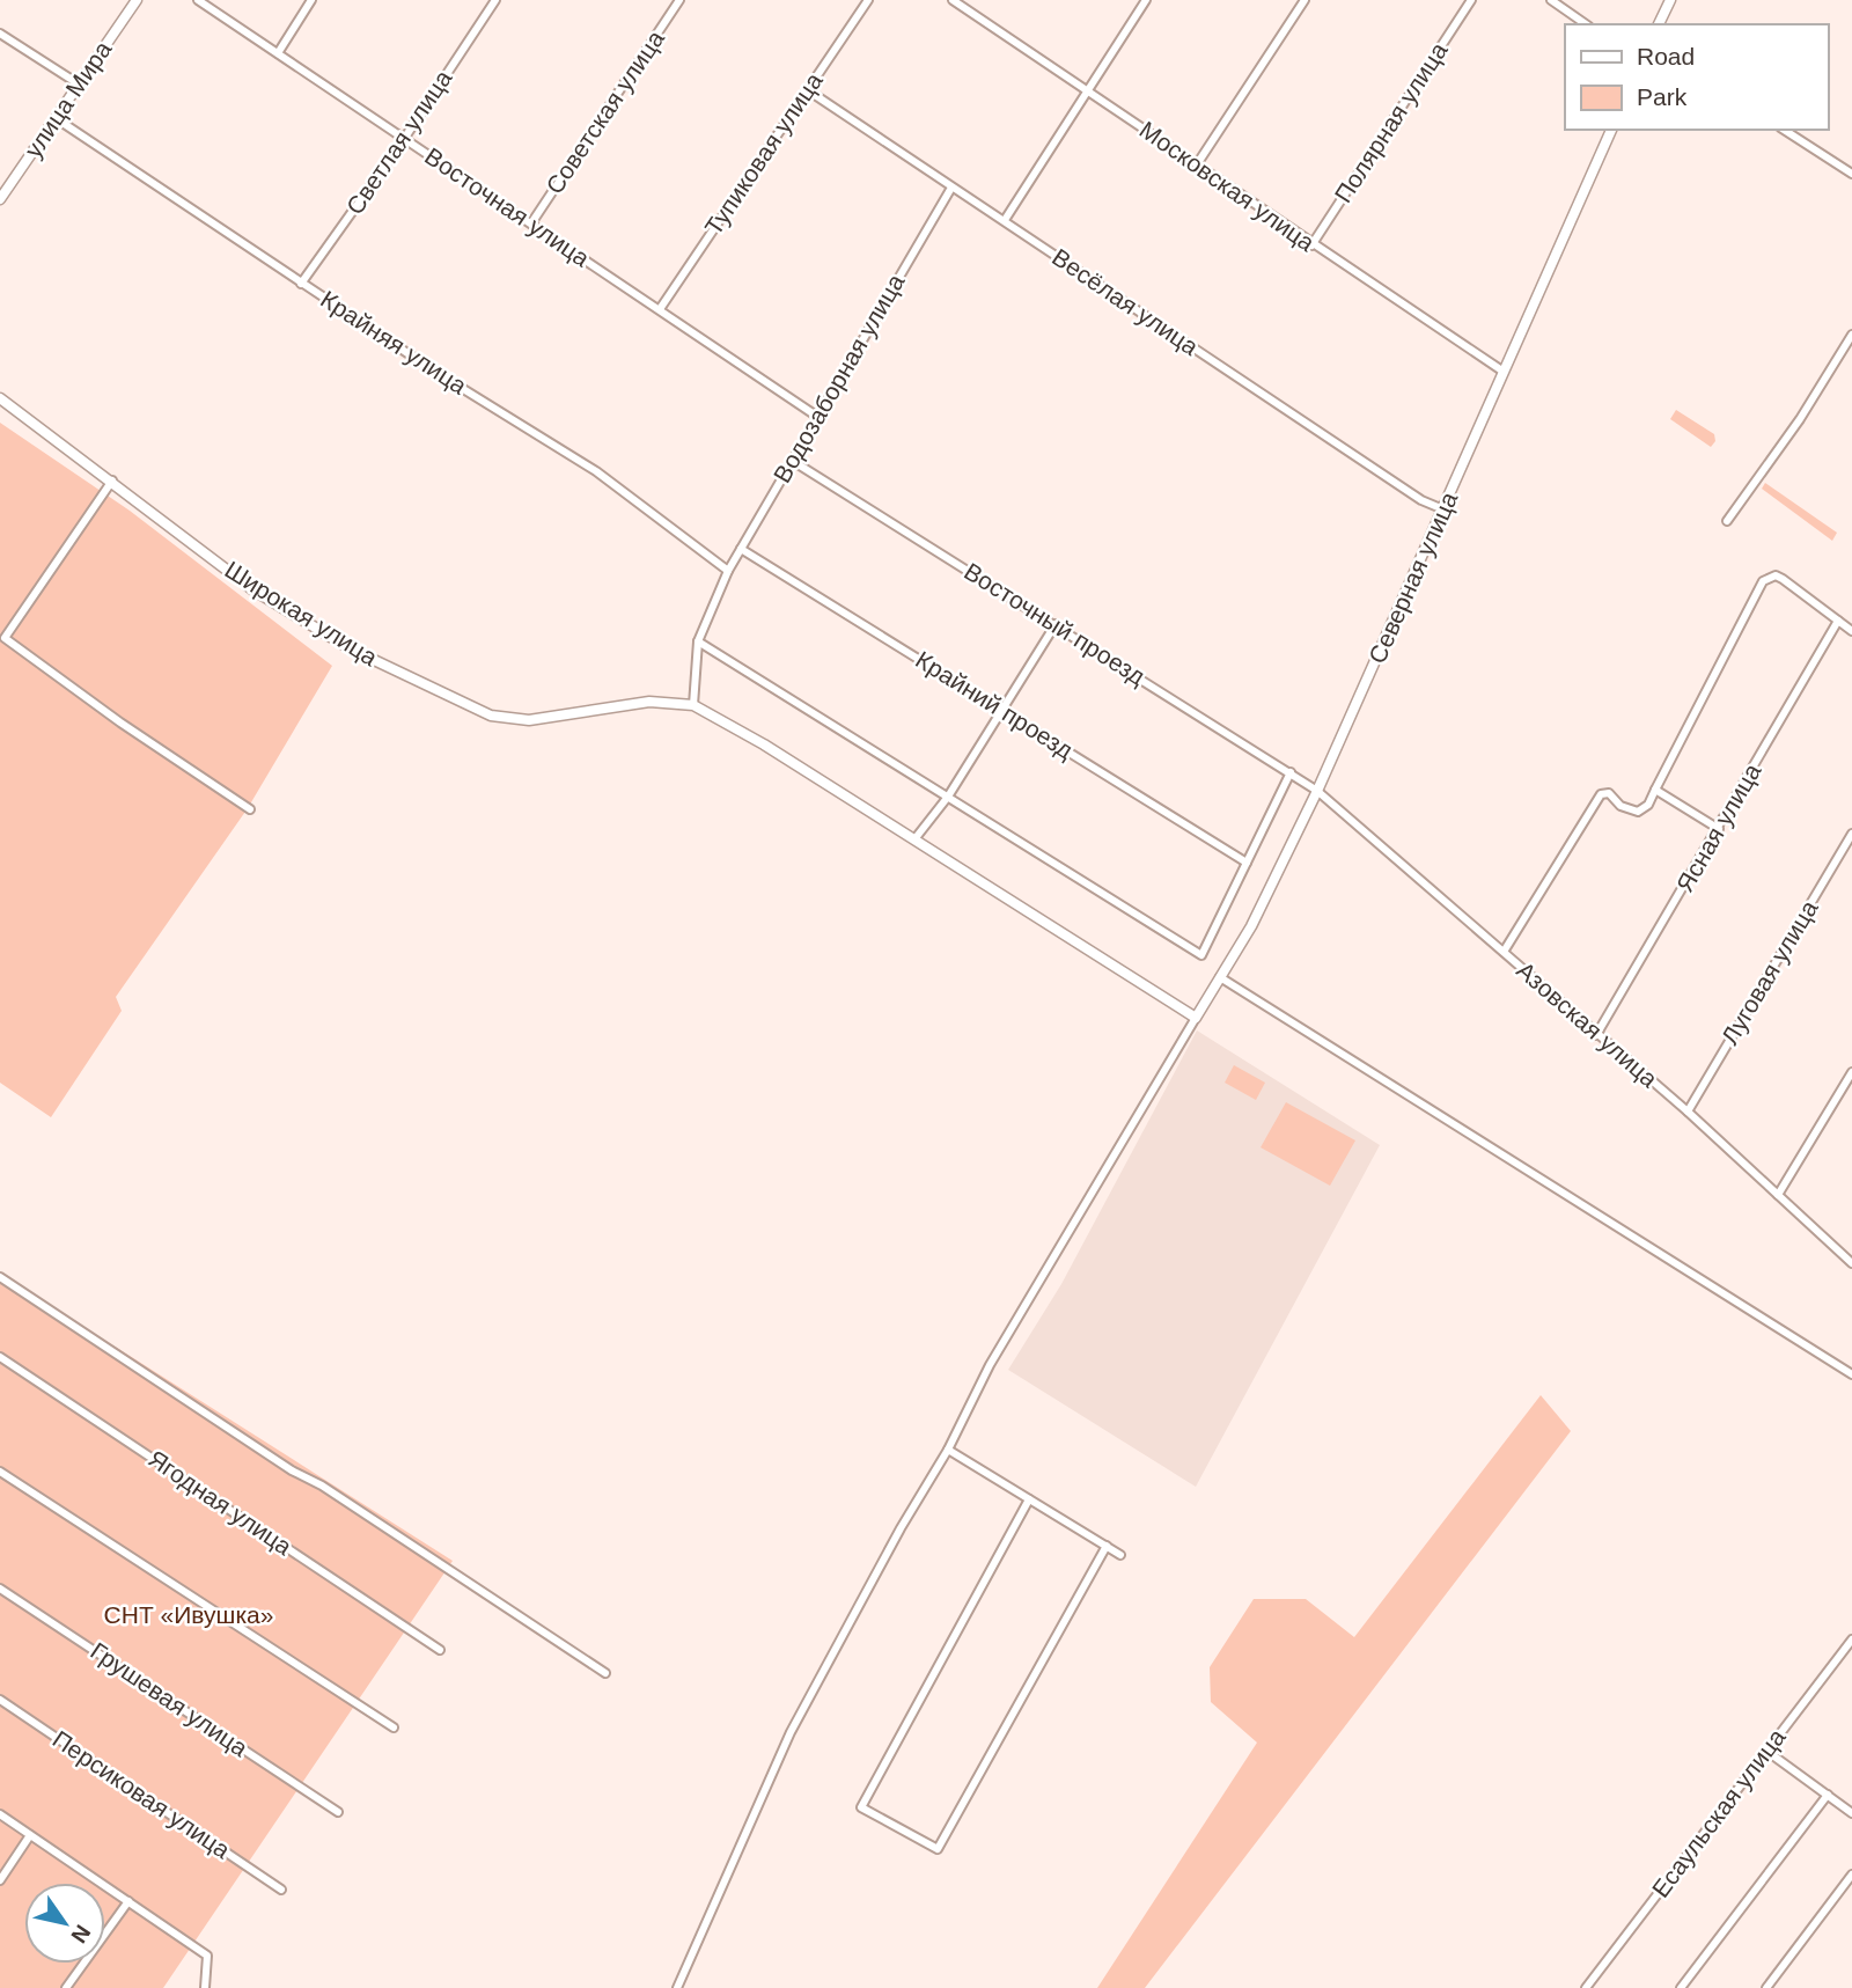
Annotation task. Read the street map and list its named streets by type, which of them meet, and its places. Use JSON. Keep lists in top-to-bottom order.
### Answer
{
  "streets": {
    "street": [
      "улица Мира",
      "Советская улица",
      "Полярная улица",
      "Светлая улица",
      "Тупиковая улица",
      "Московская улица",
      "Восточная улица",
      "Весёлая улица",
      "Крайняя улица",
      "Водозаборная улица",
      "Северная улица",
      "Широкая улица",
      "Восточный проезд",
      "Крайний проезд",
      "Ясная улица",
      "Луговая улица",
      "Азовская улица",
      "Ягодная улица",
      "Грушевая улица",
      "Персиковая улица",
      "Есаульская улица"
    ]
  },
  "crossings": [
    ["улица Мира", "Крайняя улица"],
    ["Советская улица", "Восточная улица"],
    ["Полярная улица", "Московская улица"],
    ["Светлая улица", "Восточная улица"],
    ["Светлая улица", "Крайняя улица"],
    ["Тупиковая улица", "Восточная улица"],
    ["Тупиковая улица", "Весёлая улица"],
    ["Московская улица", "Северная улица"],
    ["Восточная улица", "Водозаборная улица"],
    ["Весёлая улица", "Водозаборная улица"],
    ["Весёлая улица", "Северная улица"],
    ["Крайняя улица", "Водозаборная улица"],
    ["Водозаборная улица", "Широкая улица"],
    ["Водозаборная улица", "Восточный проезд"],
    ["Водозаборная улица", "Крайний проезд"],
    ["Северная улица", "Восточный проезд"],
    ["Северная улица", "Азовская улица"],
    ["Восточный проезд", "Азовская улица"],
    ["Ясная улица", "Азовская улица"],
    ["Луговая улица", "Азовская улица"]
  ],
  "parks": ["СНТ «Ивушка»"],
  "legend": ["Road", "Park"],
  "north": "bottom right"
}
